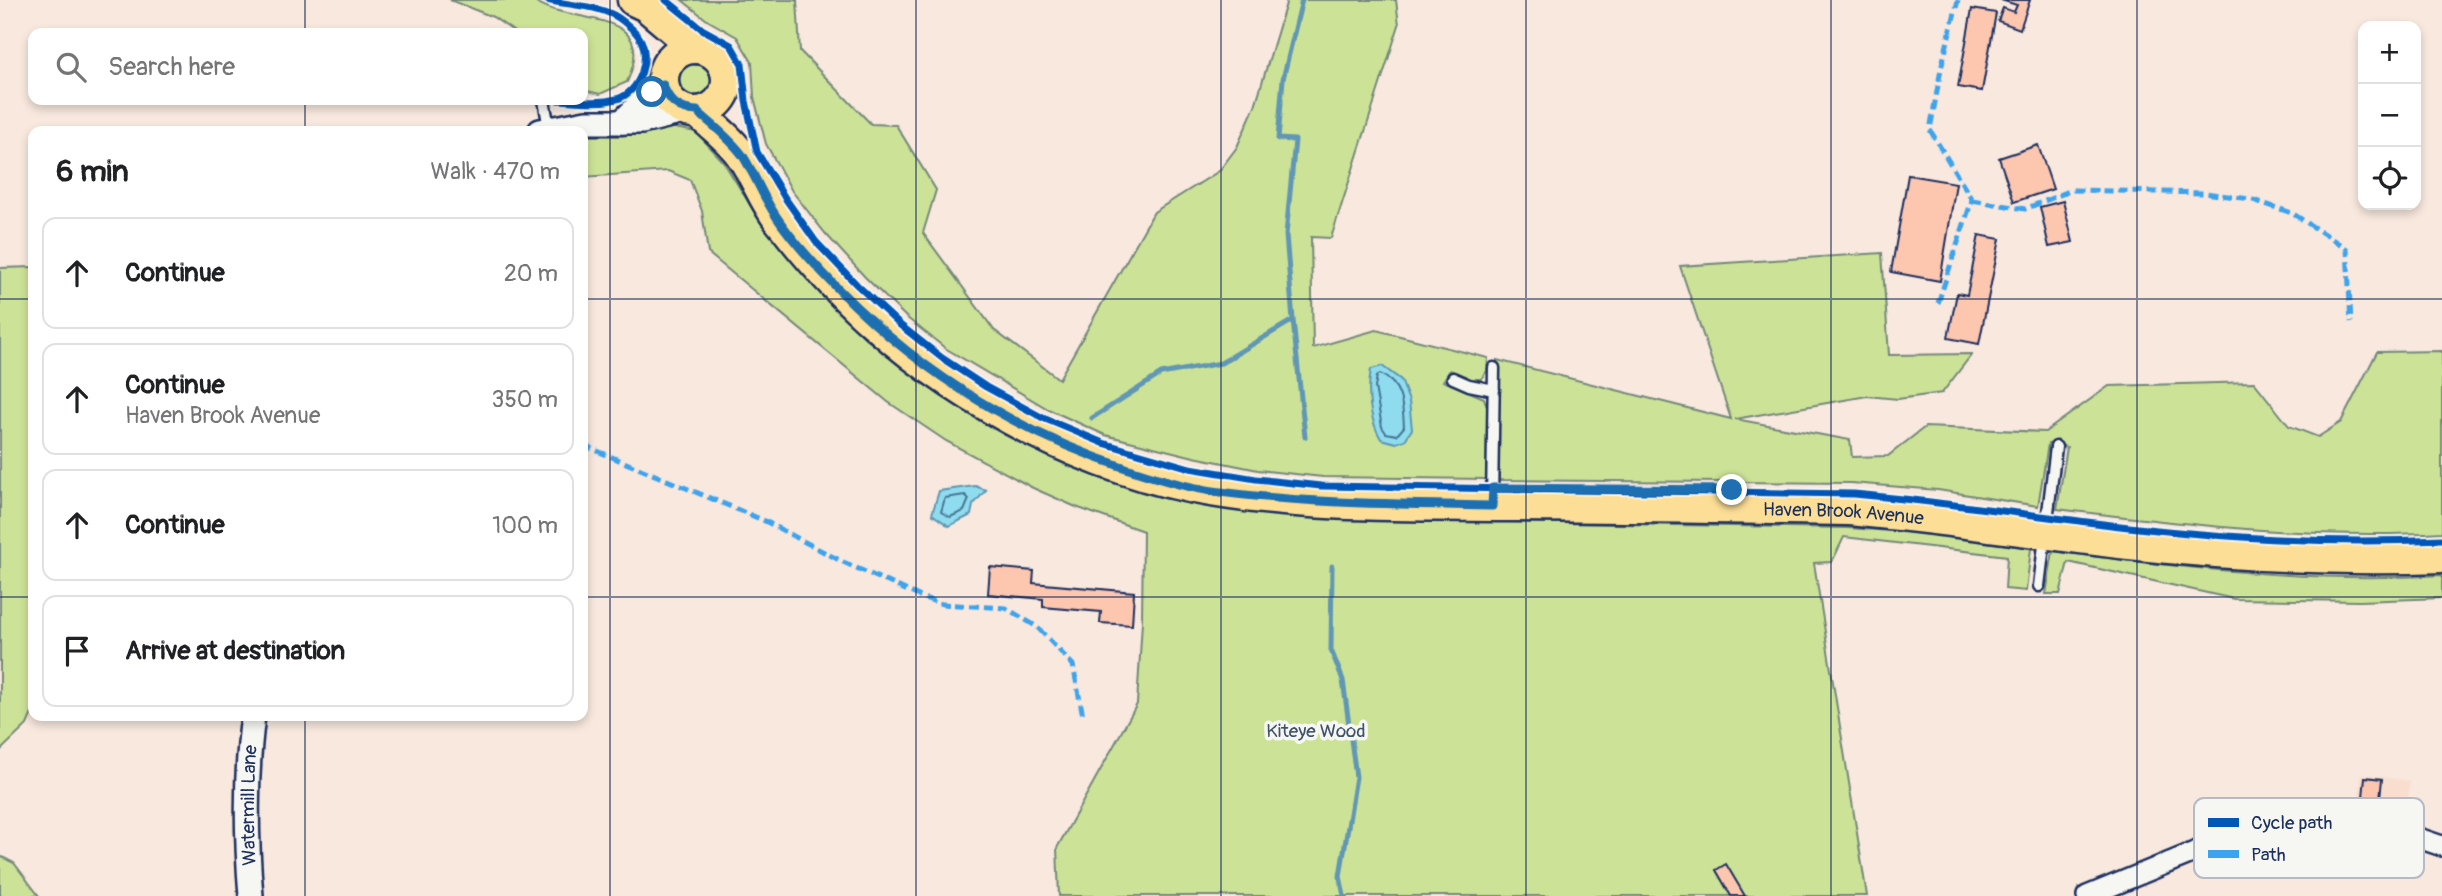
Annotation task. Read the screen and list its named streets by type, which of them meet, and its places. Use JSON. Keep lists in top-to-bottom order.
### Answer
{
  "streets": {
    "main road": ["Haven Brook Avenue"],
    "street": ["Watermill Lane"]
  },
  "parks": ["Kiteye Wood"],
  "legend": ["Cycle path", "Path"],
  "page": {
    "map_buttons": ["+", "−"],
    "search": "Search here",
    "heading": ["6 min", "Walk · 470 m"],
    "list": [
      ["Continue", "20 m"],
      ["Continue", "Haven Brook Avenue", "350 m"],
      ["Continue", "100 m"],
      "Arrive at destination"
    ]
  }
}
